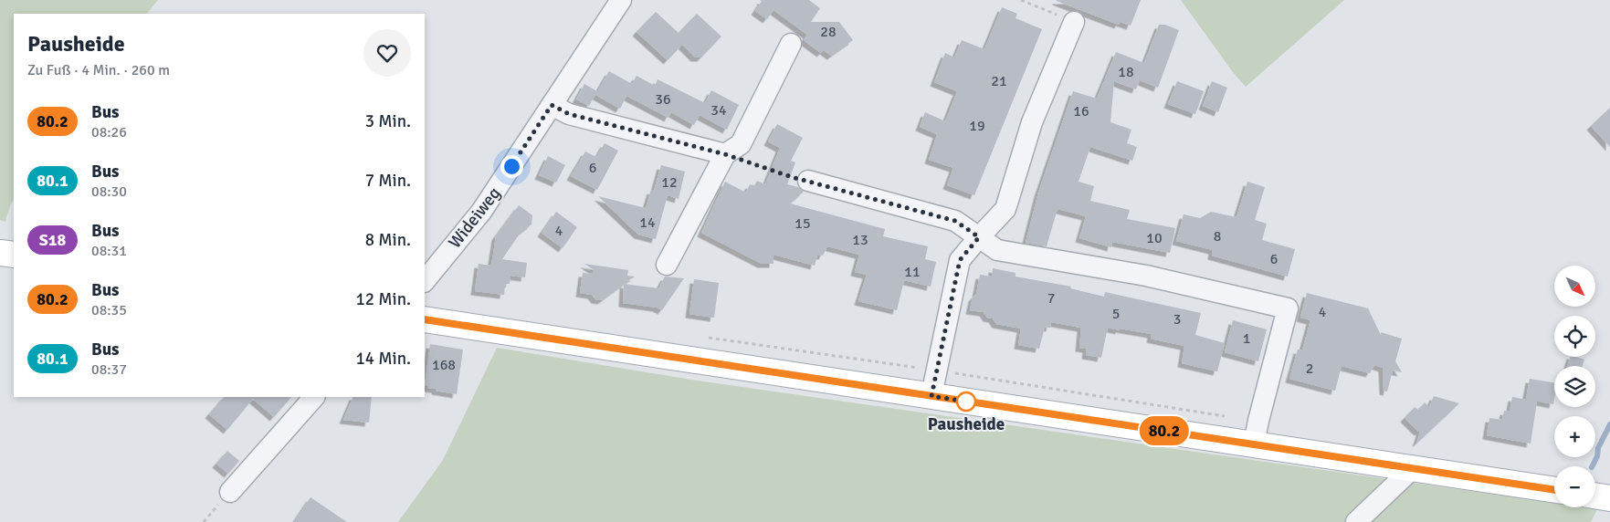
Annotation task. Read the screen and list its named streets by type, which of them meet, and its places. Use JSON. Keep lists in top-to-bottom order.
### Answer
{
  "streets": {
    "street": ["Wideiweg"]
  },
  "places": ["Pausheide"],
  "lines": ["bus line 80.2"],
  "house_numbers": [
    "28",
    "18",
    "21",
    "36",
    "34",
    "16",
    "19",
    "6",
    "12",
    "14",
    "15",
    "4",
    "8",
    "10",
    "13",
    "6",
    "11",
    "7",
    "4",
    "5",
    "3",
    "1",
    "168",
    "2"
  ],
  "north": "bottom right",
  "page": {
    "on_map": "80.2",
    "heading": ["Pausheide", "Zu Fuß · 4 Min. · 260 m"],
    "list": [
      {
        "mark": "80.2",
        "name": "Bus",
        "note": "08:26",
        "value": "3 Min."
      },
      {
        "mark": "80.1",
        "name": "Bus",
        "note": "08:30",
        "value": "7 Min."
      },
      {
        "mark": "S18",
        "name": "Bus",
        "note": "08:31",
        "value": "8 Min."
      },
      {
        "mark": "80.2",
        "name": "Bus",
        "note": "08:35",
        "value": "12 Min."
      },
      {
        "mark": "80.1",
        "name": "Bus",
        "note": "08:37",
        "value": "14 Min."
      }
    ],
    "map_buttons": ["+", "−"]
  }
}
